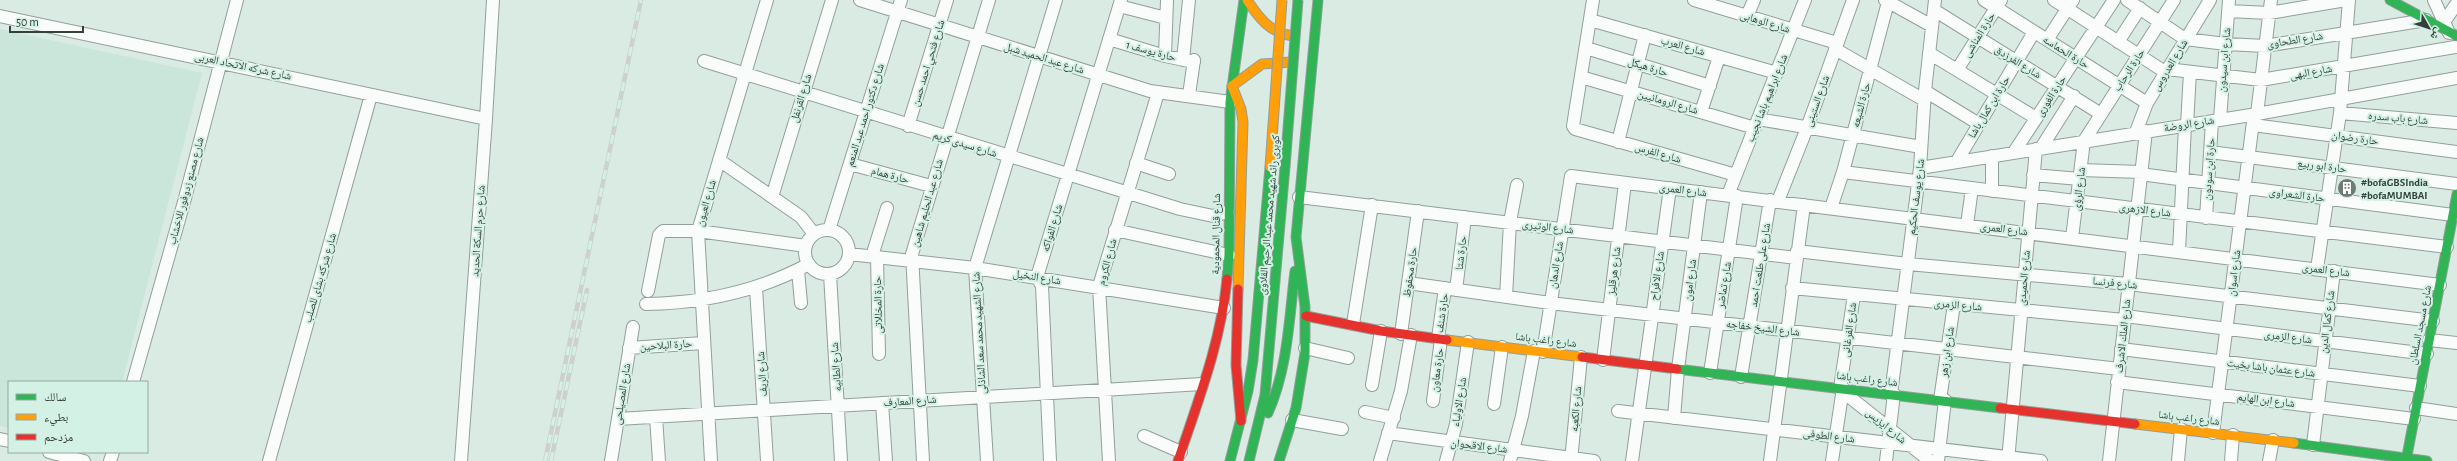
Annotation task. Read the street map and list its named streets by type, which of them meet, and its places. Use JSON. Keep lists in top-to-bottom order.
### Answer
{
  "streets": {
    "street": [
      "شارع الوهابى",
      "حارة المناشى",
      "شارع الطحاوى",
      "شارع العرب",
      "حارة يوسف 1",
      "حارة الحماسه",
      "شارع عبد الحميد شبل",
      "شارع ابن سيدون",
      "شارع الفرزدق",
      "شارع فتحي احمد حسن",
      "شارع العدروس",
      "شارع شركه الاتحاد العربى",
      "حارة هيكل",
      "حارة الرحاب",
      "شارع البهى",
      "حارة الغورى",
      "شارع القرنفل",
      "شارع ابراهيم باشا نجيب",
      "شارع الستينى",
      "شارع الرومانيين",
      "حارة الشيعه",
      "حارة ابن كمال باشا",
      "شارع دكتور احمد عبد المنعم",
      "شارع باب سدره",
      "شارع الروضة",
      "حارة رضوان",
      "شارع سيدى كريم",
      "شارع الفرس",
      "حارة ابو ربيع",
      "حارة ابن سودون",
      "حارة همام",
      "شارع الرؤى",
      "شارع العمرى",
      "شارع مصنع زدوفور للاخشاب",
      "حارة الشعراوى",
      "شارع يوسف الحكيم",
      "شارع العيون",
      "شارع عبد الحليم شاهين",
      "شارع الازهرى",
      "كوبرى رائد شهيد محمد عبد الرحيم القلاوى",
      "شارع الوتيرى",
      "شارع الفواكه",
      "شارع حرم السكة الحديد",
      "شارع قنال المحمودية",
      "حارة شتا",
      "شارع الكروم",
      "شارع الدهان",
      "شارع على طلعت احمد",
      "شارع هرقليز",
      "حارة محفوظ",
      "شارع اسوان",
      "شارع الافراح",
      "شارع النخيل",
      "شارع شركه بشاى للصلب",
      "شارع الحميدى",
      "شارع امون",
      "شارع فرنسا",
      "شارع تماضر",
      "حارة المخللاتى",
      "شارع الزمرى",
      "حارة شنف",
      "شارع كمال الدين",
      "شارع مسجد السلطان",
      "شارع الشيخ خفاجه",
      "شارع الفرغانى",
      "شارع الشهيد محمد سعد الشاذلى",
      "شارع الملك الاشرف",
      "شارع راغب باشا",
      "حارة البلاحين",
      "شارع ابن زهر",
      "شارع الطابيه",
      "شارع عثمان باشا بخيت",
      "حارة معاون",
      "شارع الريف",
      "شارع المصيلحى",
      "شارع ابن الهايم",
      "شارع المعارف",
      "شارع الاولياء",
      "شارع الكعبه",
      "شارع ايزيس",
      "شارع الطوفى",
      "شارع الاقحوان"
    ]
  },
  "crossings": [
    ["شارع الوهابى", "شارع ابراهيم باشا نجيب"],
    ["شارع الوهابى", "شارع الستينى"],
    ["شارع الوهابى", "حارة الشيعه"],
    ["شارع الوهابى", "حارة ابن كمال باشا"],
    ["شارع الوهابى", "شارع يوسف الحكيم"],
    ["حارة المناشى", "حارة الحماسه"],
    ["حارة المناشى", "شارع الفرزدق"],
    ["شارع الطحاوى", "شارع ابن سيدون"],
    ["شارع الطحاوى", "شارع العدروس"],
    ["شارع الطحاوى", "حارة الرحاب"],
    ["شارع الطحاوى", "شارع اسوان"],
    ["شارع العرب", "شارع ابراهيم باشا نجيب"],
    ["حارة يوسف 1", "شارع الفواكه"],
    ["حارة الحماسه", "شارع العدروس"],
    ["حارة الحماسه", "حارة الرحاب"],
    ["حارة الحماسه", "حارة الغورى"],
    ["حارة الحماسه", "حارة ابن كمال باشا"],
    ["شارع عبد الحميد شبل", "شارع فتحي احمد حسن"],
    ["شارع عبد الحميد شبل", "شارع دكتور احمد عبد المنعم"],
    ["شارع عبد الحميد شبل", "شارع عبد الحليم شاهين"],
    ["شارع عبد الحميد شبل", "شارع الفواكه"],
    ["شارع عبد الحميد شبل", "شارع قنال المحمودية"],
    ["شارع عبد الحميد شبل", "شارع الكروم"],
    ["شارع عبد الحميد شبل", "شارع الشهيد محمد سعد الشاذلى"],
    ["شارع ابن سيدون", "شارع البهى"],
    ["شارع ابن سيدون", "شارع الروضة"],
    ["شارع ابن سيدون", "حارة ابن سودون"],
    ["شارع الفرزدق", "حارة الرحاب"],
    ["شارع الفرزدق", "حارة الغورى"],
    ["شارع الفرزدق", "حارة ابن كمال باشا"],
    ["شارع الفرزدق", "شارع يوسف الحكيم"],
    ["شارع فتحي احمد حسن", "شارع سيدى كريم"],
    ["شارع العدروس", "شارع البهى"],
    ["شارع العدروس", "شارع الروضة"],
    ["شارع العدروس", "شارع الملك الاشرف"],
    ["شارع شركه الاتحاد العربى", "شارع مصنع زدوفور للاخشاب"],
    ["شارع شركه الاتحاد العربى", "شارع حرم السكة الحديد"],
    ["شارع شركه الاتحاد العربى", "شارع شركه بشاى للصلب"],
    ["حارة الرحاب", "شارع البهى"],
    ["حارة الرحاب", "شارع الروضة"],
    ["حارة الرحاب", "شارع الرؤى"],
    ["شارع البهى", "حارة الغورى"],
    ["شارع البهى", "شارع اسوان"],
    ["حارة الغورى", "شارع الروضة"],
    ["شارع القرنفل", "شارع سيدى كريم"],
    ["شارع ابراهيم باشا نجيب", "شارع الرومانيين"],
    ["شارع ابراهيم باشا نجيب", "شارع الفرس"],
    ["شارع ابراهيم باشا نجيب", "شارع العمرى"],
    ["شارع ابراهيم باشا نجيب", "شارع تماضر"],
    ["شارع الستينى", "شارع الرومانيين"],
    ["شارع الستينى", "شارع العمرى"],
    ["شارع الستينى", "شارع على طلعت احمد"],
    ["شارع الرومانيين", "حارة الشيعه"],
    ["شارع الرومانيين", "شارع الفرس"],
    ["شارع الرومانيين", "شارع يوسف الحكيم"],
    ["حارة الشيعه", "شارع العمرى"],
    ["حارة الشيعه", "شارع الازهرى"],
    ["حارة ابن كمال باشا", "شارع الروضة"],
    ["شارع دكتور احمد عبد المنعم", "شارع سيدى كريم"],
    ["شارع دكتور احمد عبد المنعم", "حارة همام"],
    ["شارع دكتور احمد عبد المنعم", "شارع النخيل"],
    ["شارع دكتور احمد عبد المنعم", "شارع الطابيه"],
    ["شارع الروضة", "حارة رضوان"],
    ["شارع الروضة", "حارة ابن سودون"],
    ["شارع الروضة", "شارع الرؤى"],
    ["شارع الروضة", "شارع يوسف الحكيم"],
    ["شارع الروضة", "شارع اسوان"],
    ["شارع الروضة", "شارع الحميدى"],
    ["شارع الروضة", "شارع الملك الاشرف"],
    ["حارة رضوان", "شارع اسوان"],
    ["شارع سيدى كريم", "شارع العيون"],
    ["شارع سيدى كريم", "شارع عبد الحليم شاهين"],
    ["شارع سيدى كريم", "شارع الفواكه"],
    ["شارع سيدى كريم", "شارع قنال المحمودية"],
    ["شارع سيدى كريم", "شارع الكروم"],
    ["شارع سيدى كريم", "شارع الشهيد محمد سعد الشاذلى"],
    ["حارة ابو ربيع", "حارة ابن سودون"],
    ["حارة ابو ربيع", "شارع اسوان"],
    ["حارة ابن سودون", "حارة الشعراوى"],
    ["حارة ابن سودون", "شارع الازهرى"],
    ["حارة همام", "شارع عبد الحليم شاهين"],
    ["شارع الرؤى", "شارع العمرى"],
    ["شارع الرؤى", "حارة الشعراوى"],
    ["شارع الرؤى", "شارع الازهرى"],
    ["شارع العمرى", "شارع يوسف الحكيم"],
    ["شارع العمرى", "شارع الدهان"],
    ["شارع العمرى", "شارع على طلعت احمد"],
    ["شارع العمرى", "شارع هرقليز"],
    ["شارع العمرى", "شارع اسوان"],
    ["شارع العمرى", "شارع الافراح"],
    ["شارع العمرى", "شارع الحميدى"],
    ["شارع العمرى", "شارع امون"],
    ["شارع العمرى", "شارع تماضر"],
    ["شارع العمرى", "شارع كمال الدين"],
    ["شارع العمرى", "شارع مسجد السلطان"],
    ["شارع العمرى", "شارع الملك الاشرف"],
    ["حارة الشعراوى", "شارع اسوان"],
    ["حارة الشعراوى", "شارع الحميدى"],
    ["حارة الشعراوى", "شارع مسجد السلطان"],
    ["حارة الشعراوى", "شارع الملك الاشرف"],
    ["شارع يوسف الحكيم", "شارع الازهرى"],
    ["شارع يوسف الحكيم", "شارع فرنسا"],
    ["شارع يوسف الحكيم", "شارع الزمرى"],
    ["شارع يوسف الحكيم", "شارع الشيخ خفاجه"],
    ["شارع يوسف الحكيم", "شارع راغب باشا"],
    ["شارع يوسف الحكيم", "شارع ايزيس"],
    ["شارع يوسف الحكيم", "شارع الطوفى"],
    ["شارع العيون", "حارة البلاحين"],
    ["شارع العيون", "شارع المعارف"],
    ["شارع عبد الحليم شاهين", "شارع النخيل"],
    ["شارع عبد الحليم شاهين", "شارع المعارف"],
    ["شارع الازهرى", "شارع اسوان"],
    ["شارع الازهرى", "شارع الحميدى"],
    ["شارع الازهرى", "شارع مسجد السلطان"],
    ["شارع الازهرى", "شارع الملك الاشرف"],
    ["شارع الوتيرى", "حارة شتا"],
    ["شارع الوتيرى", "شارع الدهان"],
    ["شارع الوتيرى", "شارع على طلعت احمد"],
    ["شارع الوتيرى", "شارع هرقليز"],
    ["شارع الوتيرى", "حارة محفوظ"],
    ["شارع الوتيرى", "شارع الافراح"],
    ["شارع الوتيرى", "شارع امون"],
    ["شارع الوتيرى", "شارع فرنسا"],
    ["شارع الوتيرى", "شارع تماضر"],
    ["شارع الفواكه", "شارع النخيل"],
    ["شارع قنال المحمودية", "شارع النخيل"],
    ["شارع قنال المحمودية", "شارع المعارف"],
    ["حارة شتا", "حارة شنف"],
    ["حارة شتا", "شارع الشيخ خفاجه"],
    ["شارع الكروم", "شارع النخيل"],
    ["شارع الكروم", "شارع المعارف"],
    ["شارع الدهان", "شارع الشيخ خفاجه"],
    ["شارع الدهان", "شارع راغب باشا"],
    ["شارع الدهان", "شارع الاقحوان"],
    ["شارع على طلعت احمد", "شارع الشيخ خفاجه"],
    ["شارع على طلعت احمد", "شارع راغب باشا"],
    ["شارع هرقليز", "شارع الشيخ خفاجه"],
    ["شارع هرقليز", "شارع راغب باشا"],
    ["حارة محفوظ", "شارع الشيخ خفاجه"],
    ["حارة محفوظ", "شارع راغب باشا"],
    ["حارة محفوظ", "شارع الاقحوان"],
    ["شارع اسوان", "شارع فرنسا"],
    ["شارع اسوان", "شارع الزمرى"],
    ["شارع اسوان", "شارع راغب باشا"],
    ["شارع اسوان", "شارع عثمان باشا بخيت"],
    ["شارع اسوان", "شارع ابن الهايم"],
    ["شارع الافراح", "شارع الشيخ خفاجه"],
    ["شارع الافراح", "شارع راغب باشا"],
    ["شارع الافراح", "شارع الطوفى"],
    ["شارع النخيل", "حارة المخللاتى"],
    ["شارع النخيل", "شارع الشهيد محمد سعد الشاذلى"],
    ["شارع النخيل", "شارع الطابيه"],
    ["شارع الحميدى", "شارع فرنسا"],
    ["شارع الحميدى", "شارع الزمرى"],
    ["شارع الحميدى", "شارع الشيخ خفاجه"],
    ["شارع الحميدى", "شارع راغب باشا"],
    ["شارع الحميدى", "شارع الطوفى"],
    ["شارع امون", "شارع الشيخ خفاجه"],
    ["شارع امون", "شارع راغب باشا"],
    ["شارع امون", "شارع الطوفى"],
    ["شارع فرنسا", "شارع كمال الدين"],
    ["شارع فرنسا", "شارع مسجد السلطان"],
    ["شارع فرنسا", "شارع الملك الاشرف"],
    ["شارع تماضر", "شارع الشيخ خفاجه"],
    ["شارع تماضر", "شارع راغب باشا"],
    ["شارع الزمرى", "شارع كمال الدين"],
    ["شارع الزمرى", "شارع مسجد السلطان"],
    ["شارع الزمرى", "شارع الفرغانى"],
    ["شارع الزمرى", "شارع الملك الاشرف"],
    ["شارع الزمرى", "شارع ابن زهر"],
    ["حارة شنف", "شارع الشيخ خفاجه"],
    ["حارة شنف", "شارع راغب باشا"],
    ["حارة شنف", "حارة معاون"],
    ["شارع كمال الدين", "شارع راغب باشا"],
    ["شارع كمال الدين", "شارع عثمان باشا بخيت"],
    ["شارع كمال الدين", "شارع ابن الهايم"],
    ["شارع مسجد السلطان", "شارع راغب باشا"],
    ["شارع مسجد السلطان", "شارع عثمان باشا بخيت"],
    ["شارع مسجد السلطان", "شارع ابن الهايم"],
    ["شارع الشيخ خفاجه", "شارع الفرغانى"],
    ["شارع الشيخ خفاجه", "شارع الملك الاشرف"],
    ["شارع الشيخ خفاجه", "شارع ابن زهر"],
    ["شارع الفرغانى", "شارع راغب باشا"],
    ["شارع الفرغانى", "شارع ايزيس"],
    ["شارع الفرغانى", "شارع الطوفى"],
    ["شارع الشهيد محمد سعد الشاذلى", "شارع المعارف"],
    ["شارع الملك الاشرف", "شارع راغب باشا"],
    ["شارع الملك الاشرف", "شارع عثمان باشا بخيت"],
    ["شارع الملك الاشرف", "شارع ابن الهايم"],
    ["شارع راغب باشا", "شارع ابن زهر"],
    ["شارع راغب باشا", "حارة معاون"],
    ["شارع راغب باشا", "شارع الاولياء"],
    ["شارع راغب باشا", "شارع الكعبه"],
    ["شارع راغب باشا", "شارع ايزيس"],
    ["حارة البلاحين", "شارع المصيلحى"],
    ["شارع ابن زهر", "شارع الطوفى"],
    ["شارع الطابيه", "شارع المعارف"],
    ["شارع الريف", "شارع المعارف"],
    ["شارع المصيلحى", "شارع المعارف"],
    ["شارع الاولياء", "شارع الاقحوان"],
    ["شارع الكعبه", "شارع الاقحوان"],
    ["شارع ايزيس", "شارع الطوفى"]
  ],
  "places": {
    "building": ["#bofaGBSIndia #bofaMUMBAI"]
  },
  "legend": ["سالك", "بطيء", "مزدحم"],
  "scale_bar": "50 m",
  "north": "bottom right"
}
